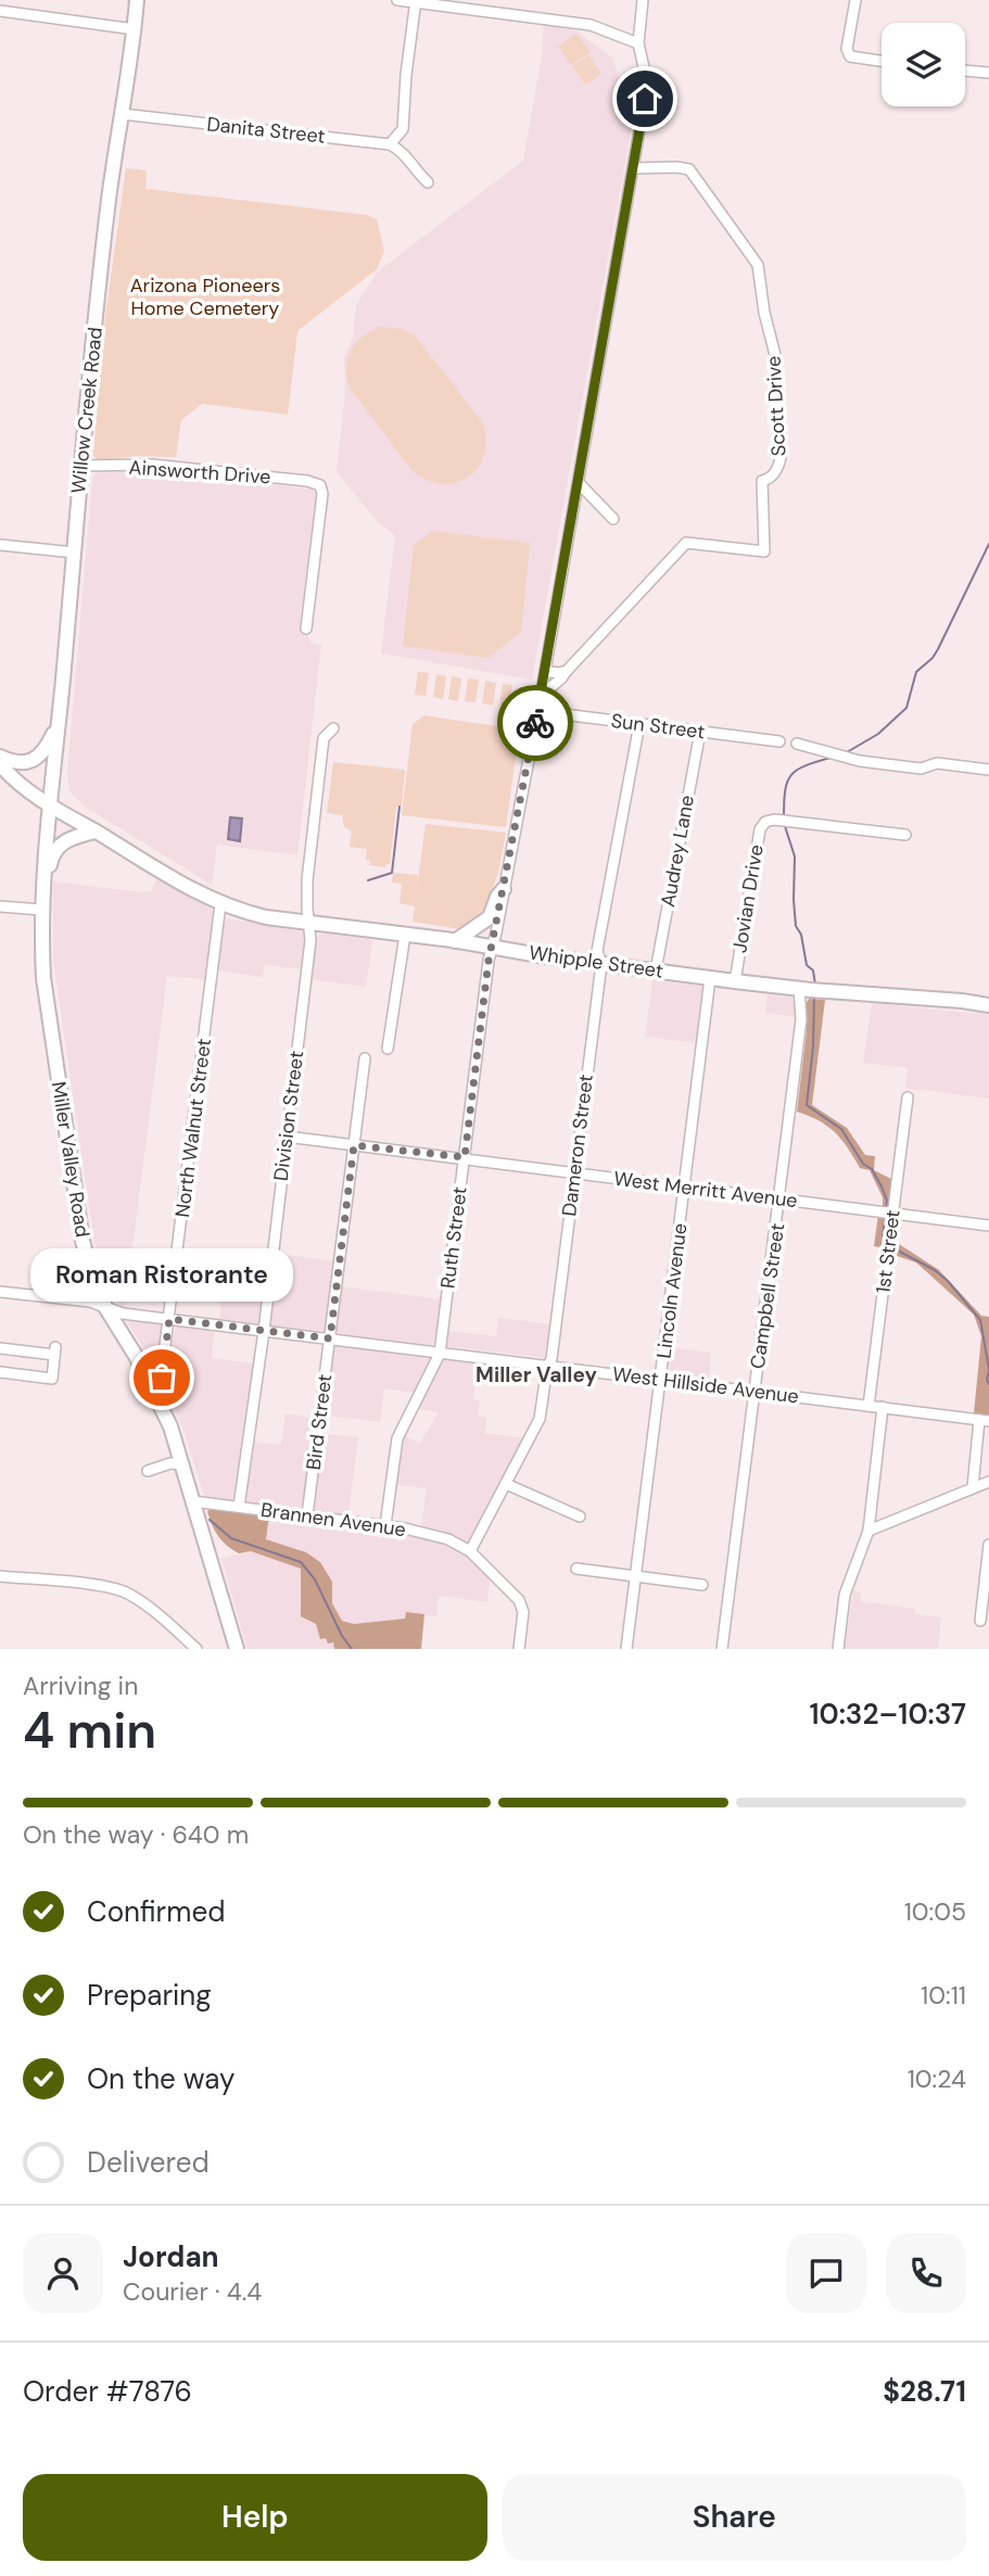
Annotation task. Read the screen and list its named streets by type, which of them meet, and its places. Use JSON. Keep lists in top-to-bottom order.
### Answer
{
  "streets": {
    "main road": ["Willow Creek Road", "Whipple Street", "Miller Valley Road"],
    "street": [
      "Danita Street",
      "Scott Drive",
      "Ainsworth Drive",
      "Sun Street",
      "Audrey Lane",
      "Jovian Drive",
      "Division Street",
      "North Walnut Street",
      "Dameron Street",
      "West Merritt Avenue",
      "Ruth Street",
      "1st Street",
      "Lincoln Avenue",
      "Campbell Street",
      "West Hillside Avenue",
      "Bird Street",
      "Brannen Avenue"
    ]
  },
  "crossings": [
    ["Danita Street", "Willow Creek Road"],
    ["Scott Drive", "Ruth Street"],
    ["Willow Creek Road", "Ainsworth Drive"],
    ["Willow Creek Road", "Whipple Street"],
    ["Willow Creek Road", "Miller Valley Road"],
    ["Sun Street", "Audrey Lane"],
    ["Sun Street", "Dameron Street"],
    ["Sun Street", "Ruth Street"],
    ["Audrey Lane", "Whipple Street"],
    ["Jovian Drive", "Whipple Street"],
    ["Whipple Street", "Division Street"],
    ["Whipple Street", "North Walnut Street"],
    ["Whipple Street", "Dameron Street"],
    ["Whipple Street", "Ruth Street"],
    ["Whipple Street", "Lincoln Avenue"],
    ["Whipple Street", "Campbell Street"],
    ["Division Street", "West Merritt Avenue"],
    ["Division Street", "West Hillside Avenue"],
    ["Division Street", "Brannen Avenue"],
    ["North Walnut Street", "Miller Valley Road"],
    ["North Walnut Street", "West Hillside Avenue"],
    ["Dameron Street", "West Merritt Avenue"],
    ["Dameron Street", "West Hillside Avenue"],
    ["Dameron Street", "Brannen Avenue"],
    ["Miller Valley Road", "West Hillside Avenue"],
    ["Miller Valley Road", "Brannen Avenue"],
    ["West Merritt Avenue", "Ruth Street"],
    ["West Merritt Avenue", "1st Street"],
    ["West Merritt Avenue", "Lincoln Avenue"],
    ["West Merritt Avenue", "Campbell Street"],
    ["West Merritt Avenue", "Bird Street"],
    ["Ruth Street", "West Hillside Avenue"],
    ["Ruth Street", "Brannen Avenue"],
    ["1st Street", "West Hillside Avenue"],
    ["Lincoln Avenue", "West Hillside Avenue"],
    ["Campbell Street", "West Hillside Avenue"],
    ["West Hillside Avenue", "Bird Street"],
    ["Bird Street", "Brannen Avenue"]
  ],
  "districts": ["Miller Valley"],
  "parks": ["Arizona Pioneers Home Cemetery"],
  "places": ["Roman Ristorante"],
  "page": {
    "bubble": "Roman Ristorante",
    "heading": ["4 min", "Arriving in", "10:32–10:37"],
    "panel": [
      "Jordan",
      "Courier · 4.4",
      "Order #7876",
      "$28.71"
    ],
    "bar": "On the way · 640 m",
    "list": [
      ["Confirmed", "10:05"],
      ["Preparing", "10:11"],
      ["On the way", "10:24"],
      "Delivered"
    ],
    "buttons": ["Help", "Share"]
  }
}
